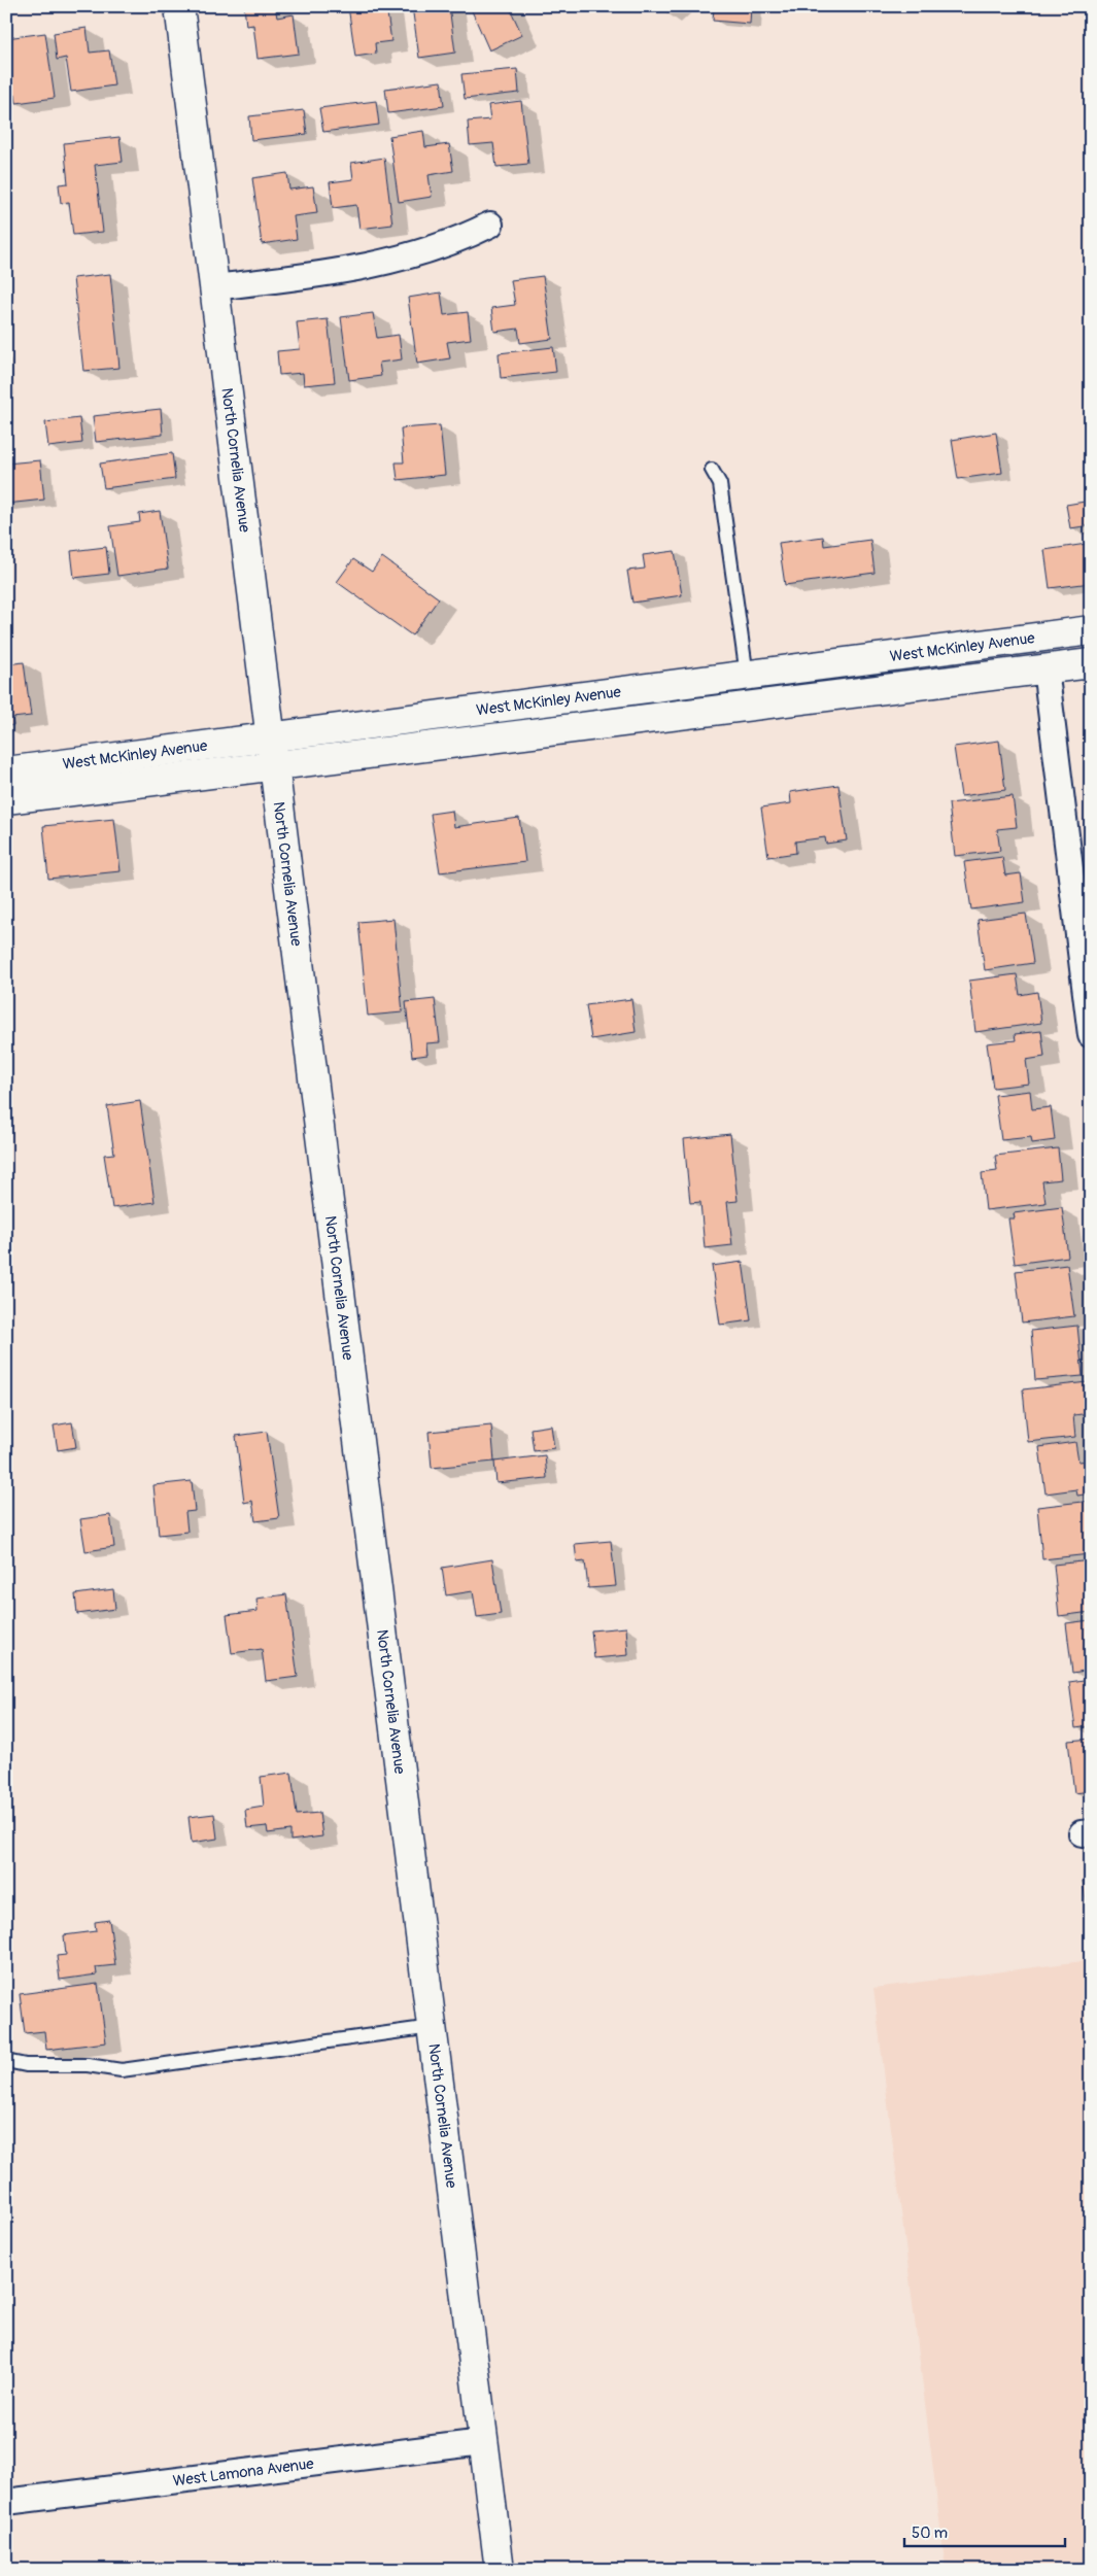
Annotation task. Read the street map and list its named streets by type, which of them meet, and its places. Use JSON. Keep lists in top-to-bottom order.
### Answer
{
  "streets": {
    "street": ["North Cornelia Avenue", "West McKinley Avenue", "West Lamona Avenue"]
  },
  "crossings": [
    ["North Cornelia Avenue", "West McKinley Avenue"],
    ["North Cornelia Avenue", "West Lamona Avenue"]
  ],
  "scale_bar": "50 m"
}
